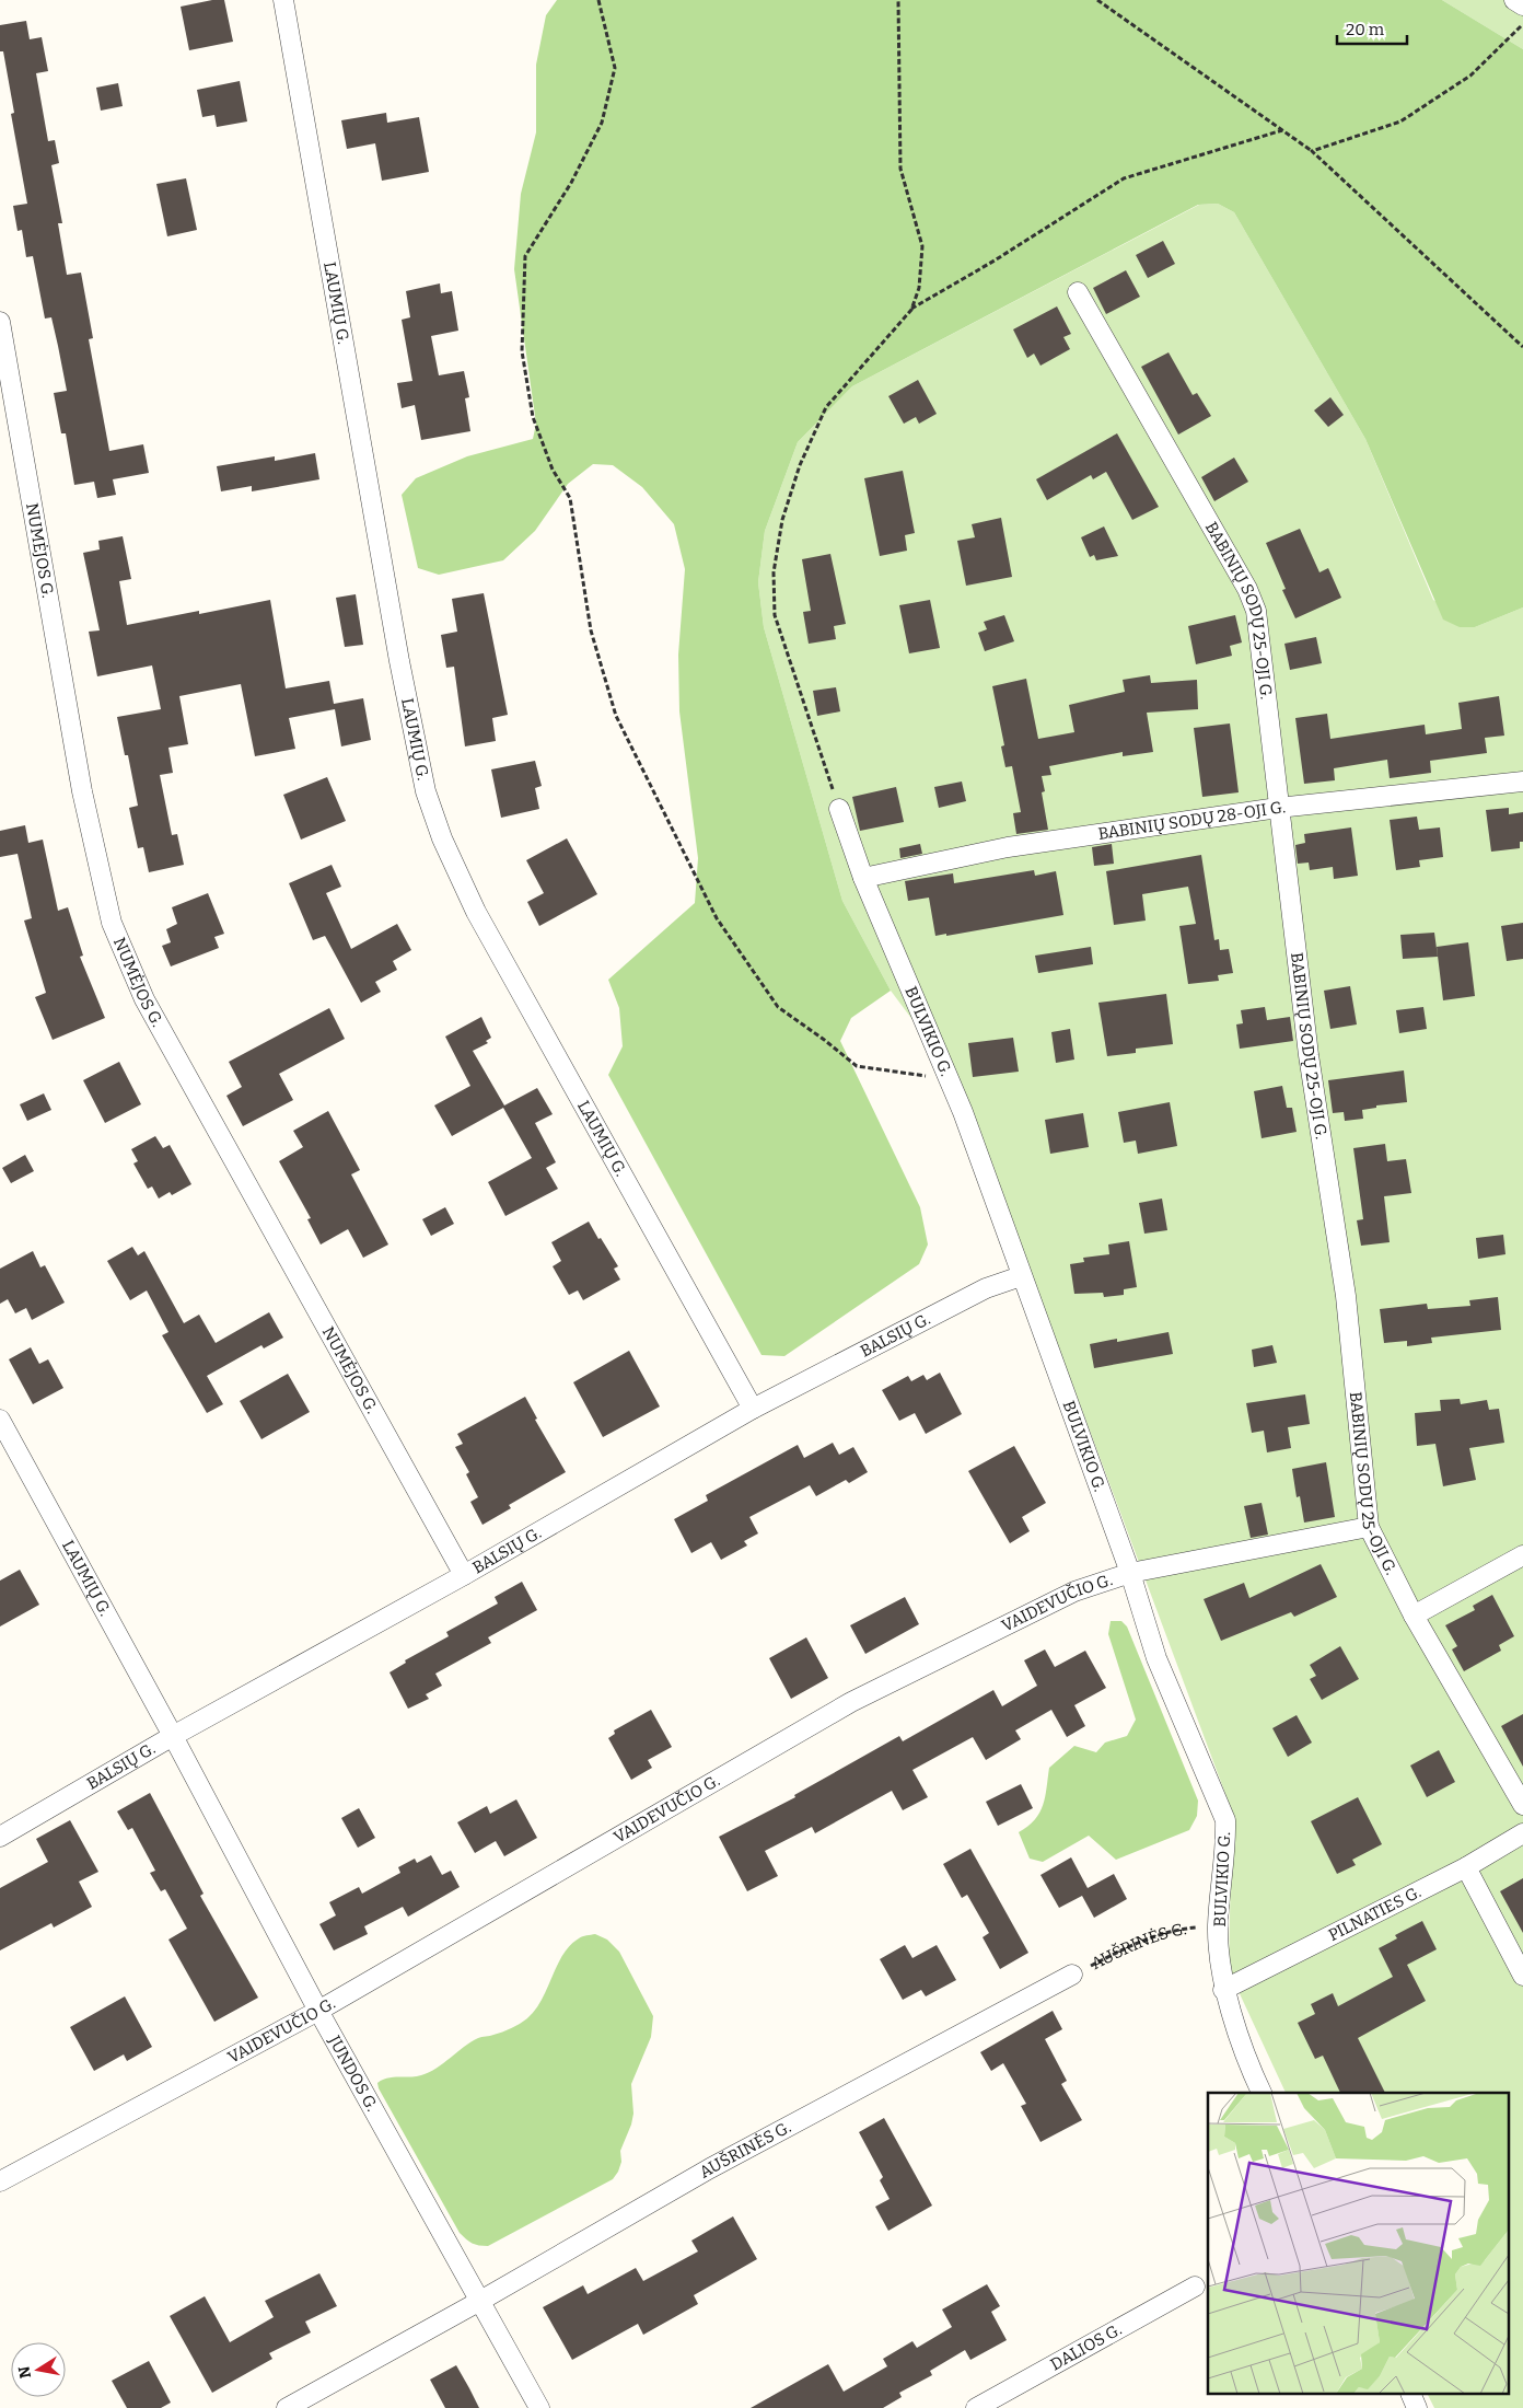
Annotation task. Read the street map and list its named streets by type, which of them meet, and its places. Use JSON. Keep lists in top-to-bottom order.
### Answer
{
  "streets": {
    "street": [
      "LAUMIŲ G.",
      "NUMĖJOS G.",
      "BABINIŲ SODŲ 25-OJI G.",
      "BABINIŲ SODŲ 28-OJI G.",
      "BULVIKIO G.",
      "BALSIŲ G.",
      "VAIDEVUČIO G.",
      "PILNATIES G.",
      "AUŠRINĖS G.",
      "JUNDOS G.",
      "DALIOS G."
    ]
  },
  "crossings": [
    ["LAUMIŲ G.", "BALSIŲ G."],
    ["LAUMIŲ G.", "JUNDOS G."],
    ["NUMĖJOS G.", "BALSIŲ G."],
    ["BABINIŲ SODŲ 25-OJI G.", "BABINIŲ SODŲ 28-OJI G."],
    ["BABINIŲ SODŲ 25-OJI G.", "VAIDEVUČIO G."],
    ["BABINIŲ SODŲ 28-OJI G.", "BULVIKIO G."],
    ["BULVIKIO G.", "BALSIŲ G."],
    ["BULVIKIO G.", "VAIDEVUČIO G."],
    ["BULVIKIO G.", "PILNATIES G."],
    ["BULVIKIO G.", "AUŠRINĖS G."],
    ["BALSIŲ G.", "JUNDOS G."],
    ["VAIDEVUČIO G.", "JUNDOS G."],
    ["AUŠRINĖS G.", "JUNDOS G."]
  ],
  "scale_bar": "20 m",
  "north": "left"
}
